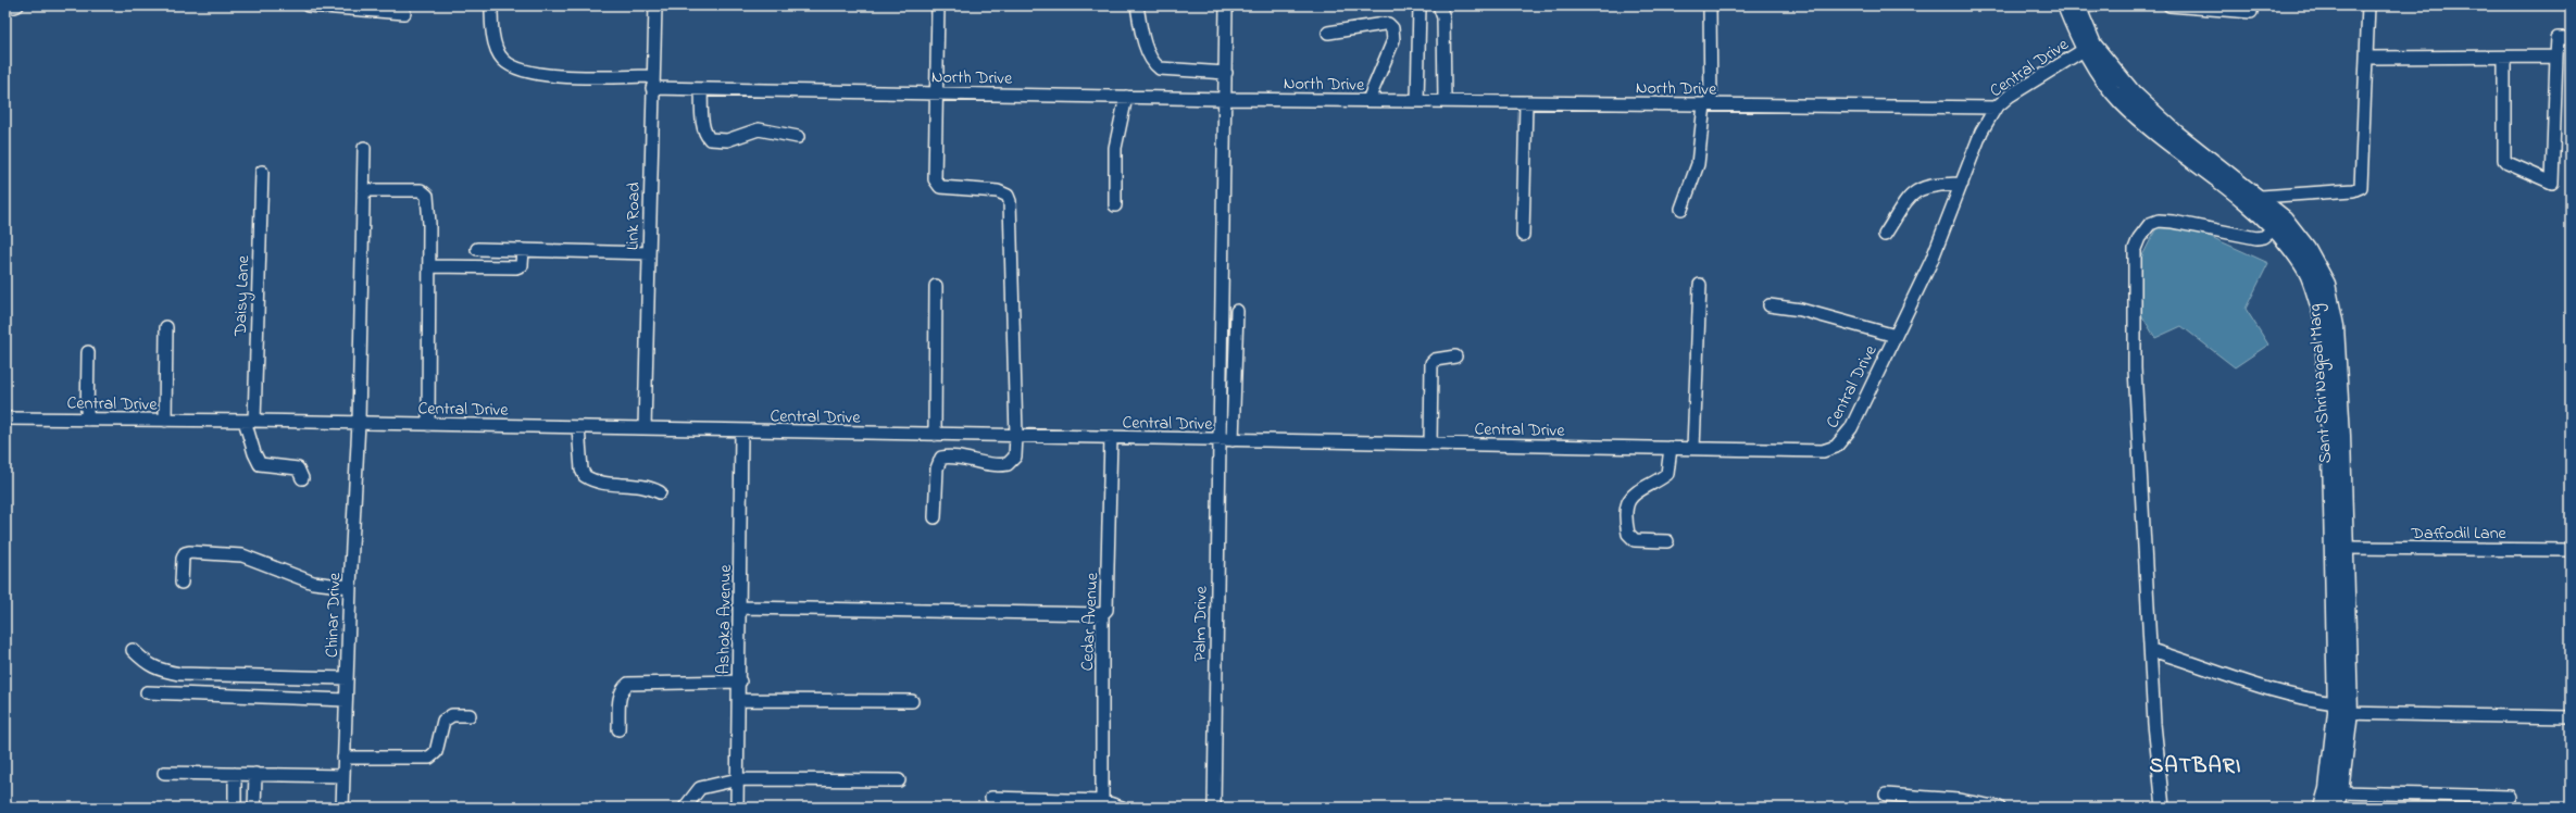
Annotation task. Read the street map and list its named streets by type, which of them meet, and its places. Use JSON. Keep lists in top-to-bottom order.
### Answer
{
  "streets": {
    "main road": ["Sant Shri Nagpal Marg"],
    "street": [
      "Central Drive",
      "North Drive",
      "Link Road",
      "Daisy Lane",
      "Daffodil Lane",
      "Chinar Drive",
      "Ashoka Avenue",
      "Cedar Avenue",
      "Palm Drive"
    ]
  },
  "crossings": [
    ["Central Drive", "North Drive"],
    ["Central Drive", "Link Road"],
    ["Central Drive", "Daisy Lane"],
    ["Central Drive", "Sant Shri Nagpal Marg"],
    ["Central Drive", "Chinar Drive"],
    ["Central Drive", "Ashoka Avenue"],
    ["Central Drive", "Cedar Avenue"],
    ["Central Drive", "Palm Drive"],
    ["North Drive", "Link Road"],
    ["North Drive", "Palm Drive"],
    ["Sant Shri Nagpal Marg", "Daffodil Lane"]
  ],
  "districts": ["SATBARI"]
}
